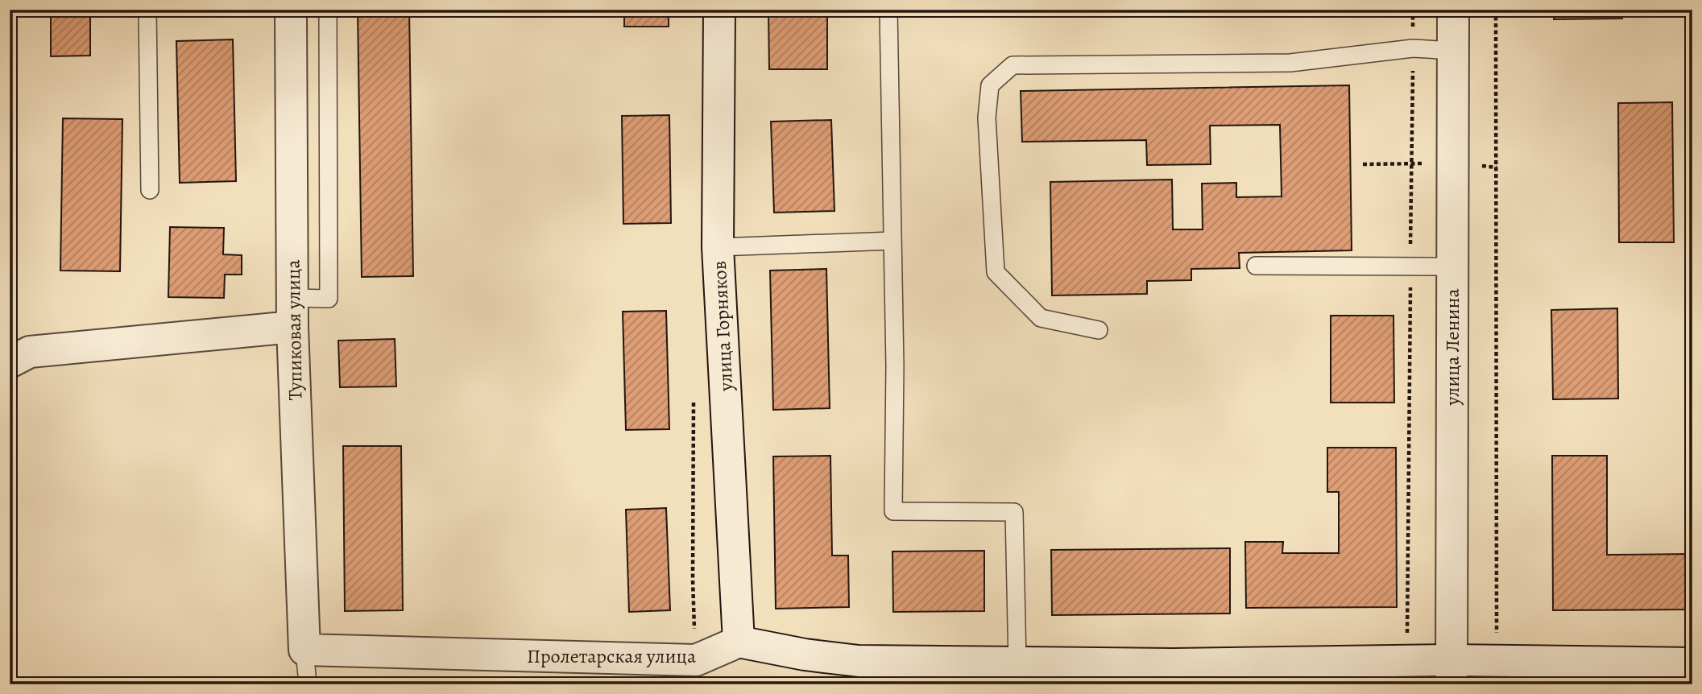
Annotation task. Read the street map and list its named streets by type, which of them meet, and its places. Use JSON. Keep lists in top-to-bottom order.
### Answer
{
  "streets": {
    "street": [
      "улица Горняков",
      "Тупиковая улица",
      "улица Ленина",
      "Пролетарская улица"
    ]
  },
  "crossings": [
    ["улица Горняков", "Пролетарская улица"],
    ["Тупиковая улица", "Пролетарская улица"]
  ]
}
